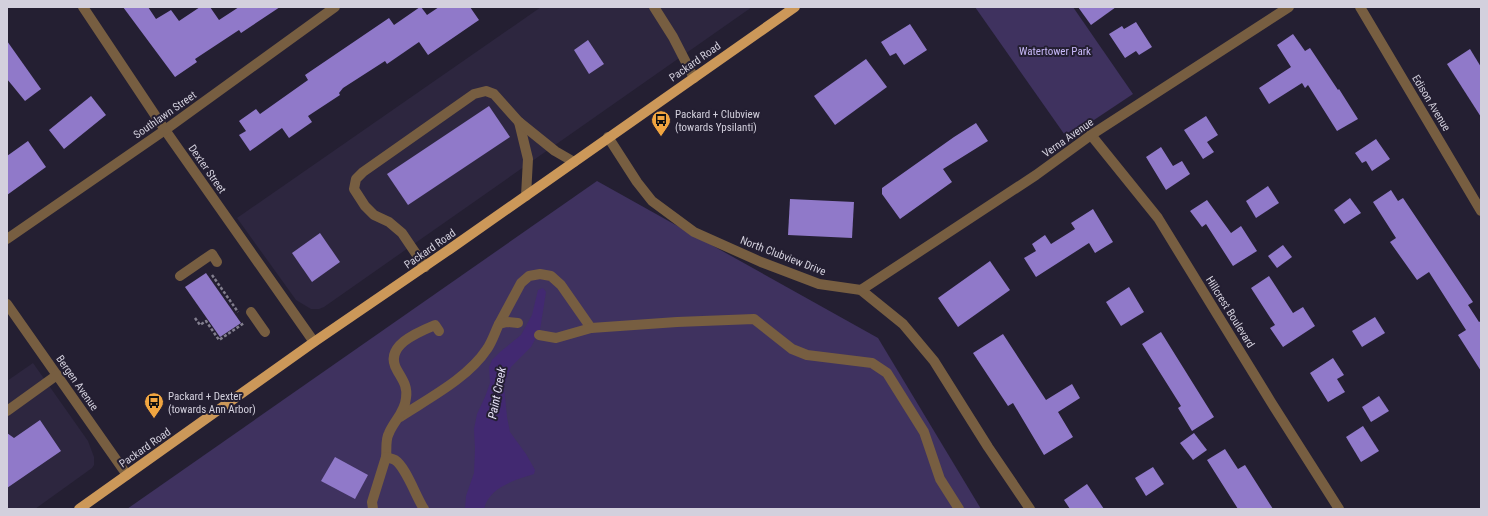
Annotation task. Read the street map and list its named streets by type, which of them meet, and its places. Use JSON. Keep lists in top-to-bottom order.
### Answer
{
  "streets": {
    "main road": ["Packard Road"],
    "street": [
      "Edison Avenue",
      "Southlawn Street",
      "Verna Avenue",
      "Dexter Street",
      "North Clubview Drive",
      "Hillcrest Boulevard",
      "Bergen Avenue"
    ]
  },
  "crossings": [
    ["Packard Road", "Dexter Street"],
    ["Packard Road", "North Clubview Drive"],
    ["Packard Road", "Bergen Avenue"],
    ["Southlawn Street", "Dexter Street"],
    ["Verna Avenue", "North Clubview Drive"],
    ["Verna Avenue", "Hillcrest Boulevard"]
  ],
  "water": ["Paint Creek"],
  "parks": ["Watertower Park"],
  "places": {
    "bus stop": ["Packard + Clubview (towards Ypsilanti)", "Packard + Dexter (towards Ann Arbor)"]
  }
}
